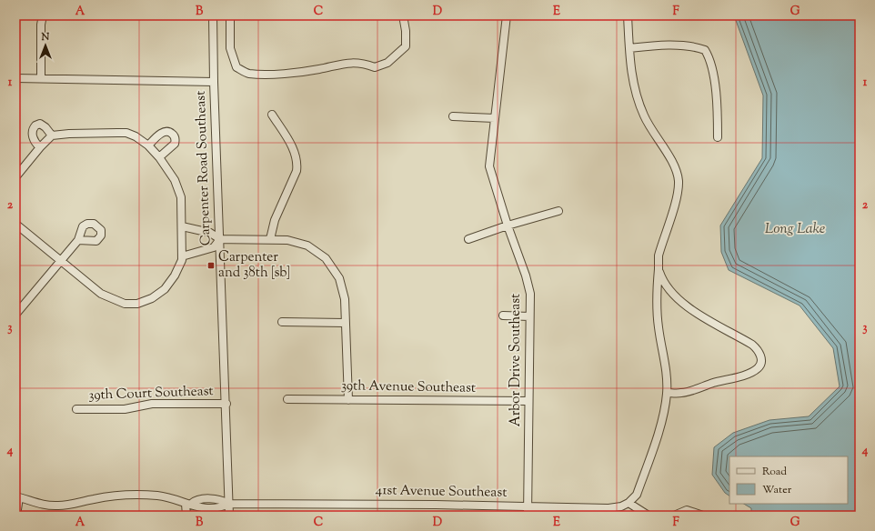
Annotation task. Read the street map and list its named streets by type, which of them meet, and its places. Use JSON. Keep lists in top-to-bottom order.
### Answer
{
  "streets": {
    "street": [
      "Carpenter Road Southeast",
      "Arbor Drive Southeast",
      "39th Avenue Southeast",
      "39th Court Southeast",
      "41st Avenue Southeast"
    ]
  },
  "crossings": [
    ["Carpenter Road Southeast", "39th Court Southeast"],
    ["Carpenter Road Southeast", "41st Avenue Southeast"],
    ["Arbor Drive Southeast", "39th Avenue Southeast"],
    ["Arbor Drive Southeast", "41st Avenue Southeast"]
  ],
  "water": ["Long Lake"],
  "places": {
    "transit": ["Carpenter and 38th [sb]"]
  },
  "legend": ["Road", "Water"],
  "north": "top",
  "grid": {
    "columns": [
      "A",
      "B",
      "C",
      "D",
      "E",
      "F",
      "G"
    ],
    "rows": [
      "1",
      "2",
      "3",
      "4"
    ]
  }
}
